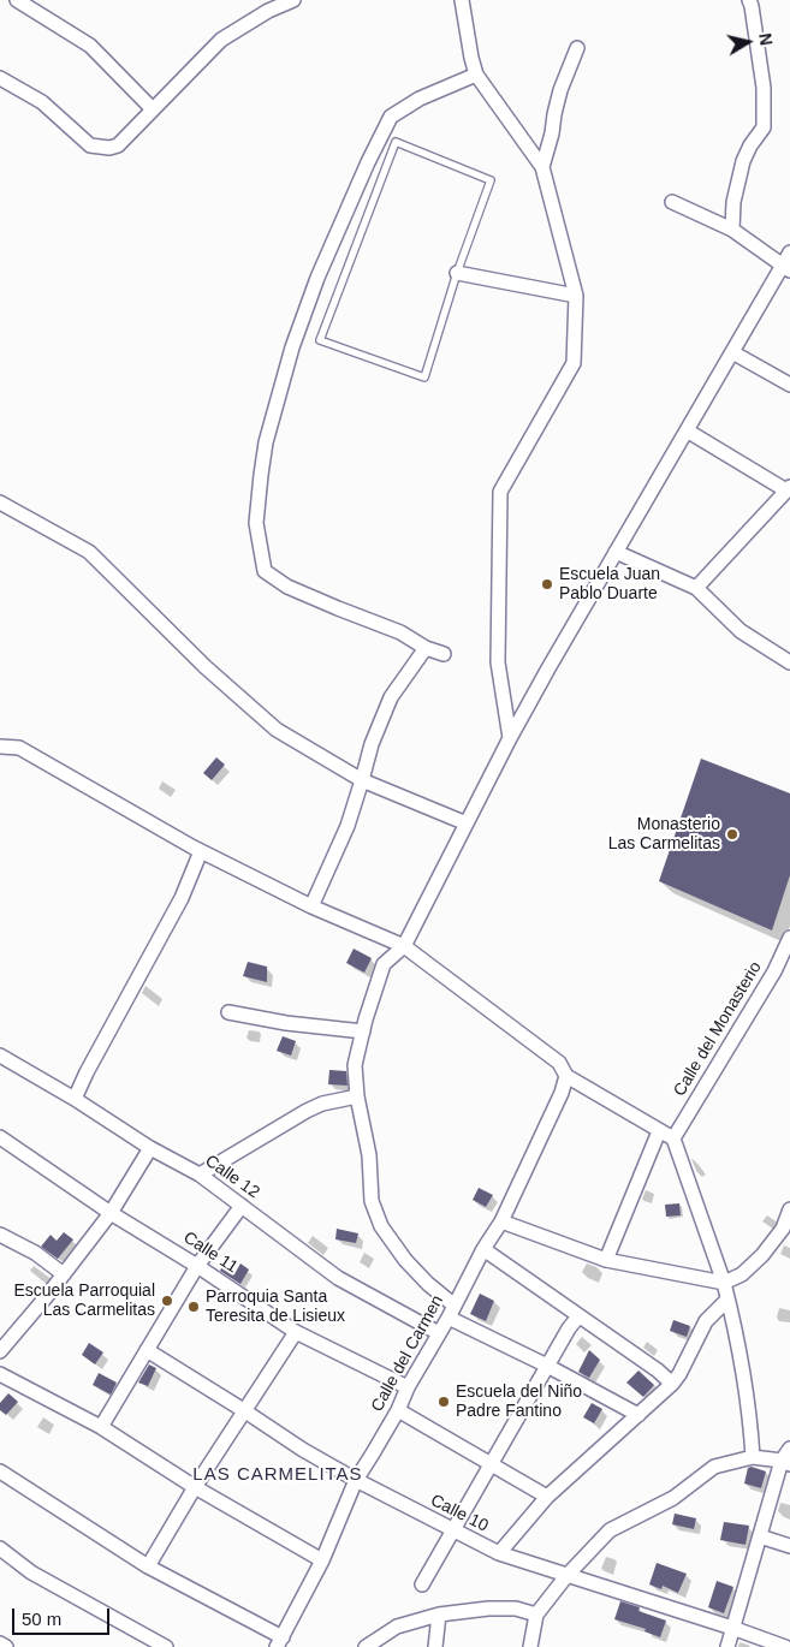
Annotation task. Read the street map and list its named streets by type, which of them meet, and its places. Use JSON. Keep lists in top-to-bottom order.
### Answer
{
  "streets": {
    "street": [
      "Calle del Monasterio",
      "Calle 12",
      "Calle 11",
      "Calle del Carmen",
      "Calle 10"
    ]
  },
  "crossings": [
    ["Calle 12", "Calle del Carmen"],
    ["Calle 11", "Calle del Carmen"],
    ["Calle del Carmen", "Calle 10"]
  ],
  "districts": ["LAS CARMELITAS"],
  "places": [
    "Escuela Juan Pablo Duarte",
    "Monasterio Las Carmelitas",
    "Escuela Parroquial Las Carmelitas",
    "Parroquia Santa Teresita de Lisieux",
    "Escuela del Niño Padre Fantino"
  ],
  "scale_bar": "50 m",
  "north": "right"
}
